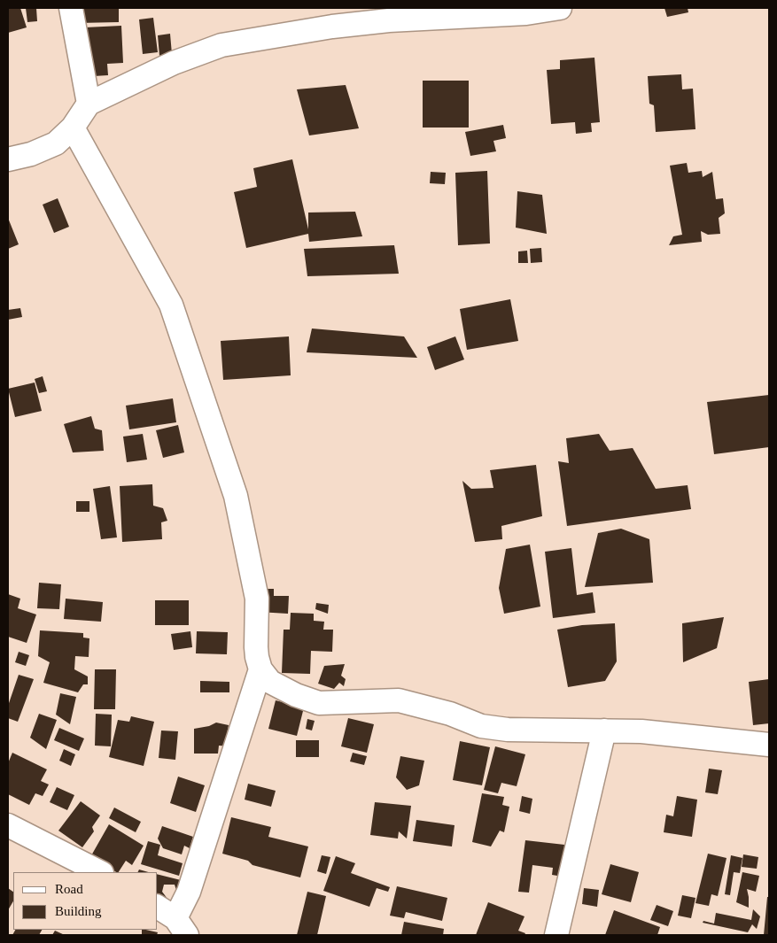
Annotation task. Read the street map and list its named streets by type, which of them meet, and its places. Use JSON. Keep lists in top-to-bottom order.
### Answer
{
  "legend": ["Road", "Building"]
}
